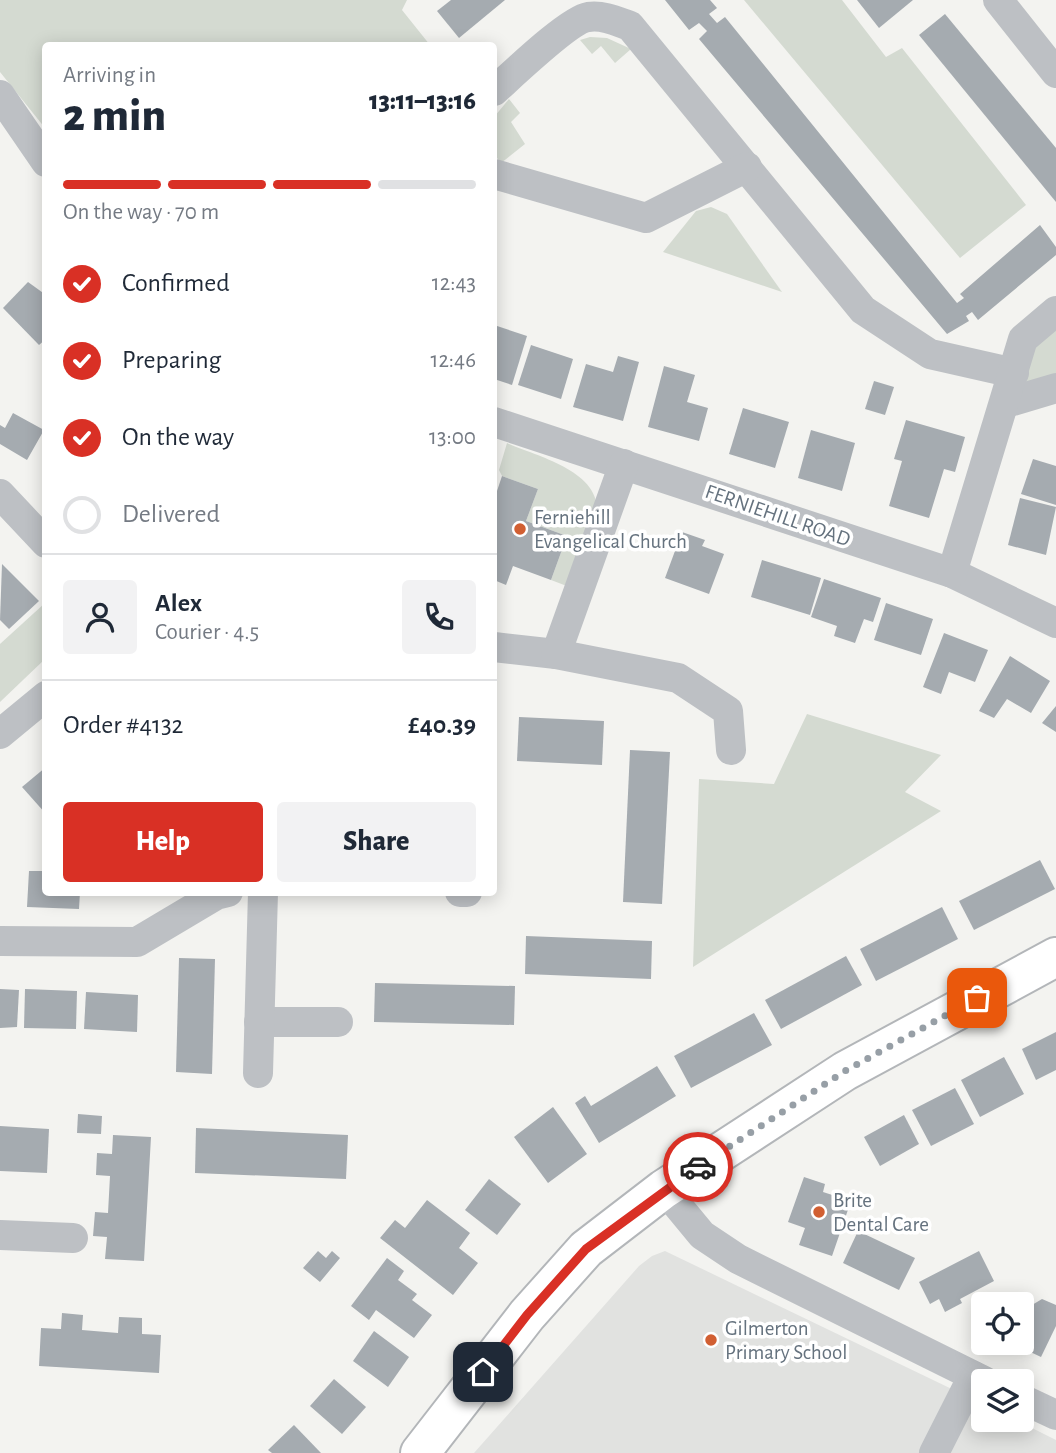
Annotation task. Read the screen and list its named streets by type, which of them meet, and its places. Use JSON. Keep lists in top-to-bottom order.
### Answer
{
  "streets": {
    "street": ["FERNIEHILL ROAD"]
  },
  "places": ["Ferniehill Evangelical Church", "Brite Dental Care", "Gilmerton Primary School"],
  "page": {
    "heading": ["2 min", "Arriving in", "13:11–13:16"],
    "panel": [
      "Alex",
      "Courier · 4.5",
      "Order #4132",
      "£40.39"
    ],
    "bar": "On the way · 70 m",
    "list": [
      ["Confirmed", "12:43"],
      ["Preparing", "12:46"],
      ["On the way", "13:00"],
      "Delivered"
    ],
    "buttons": ["Help", "Share"]
  }
}
